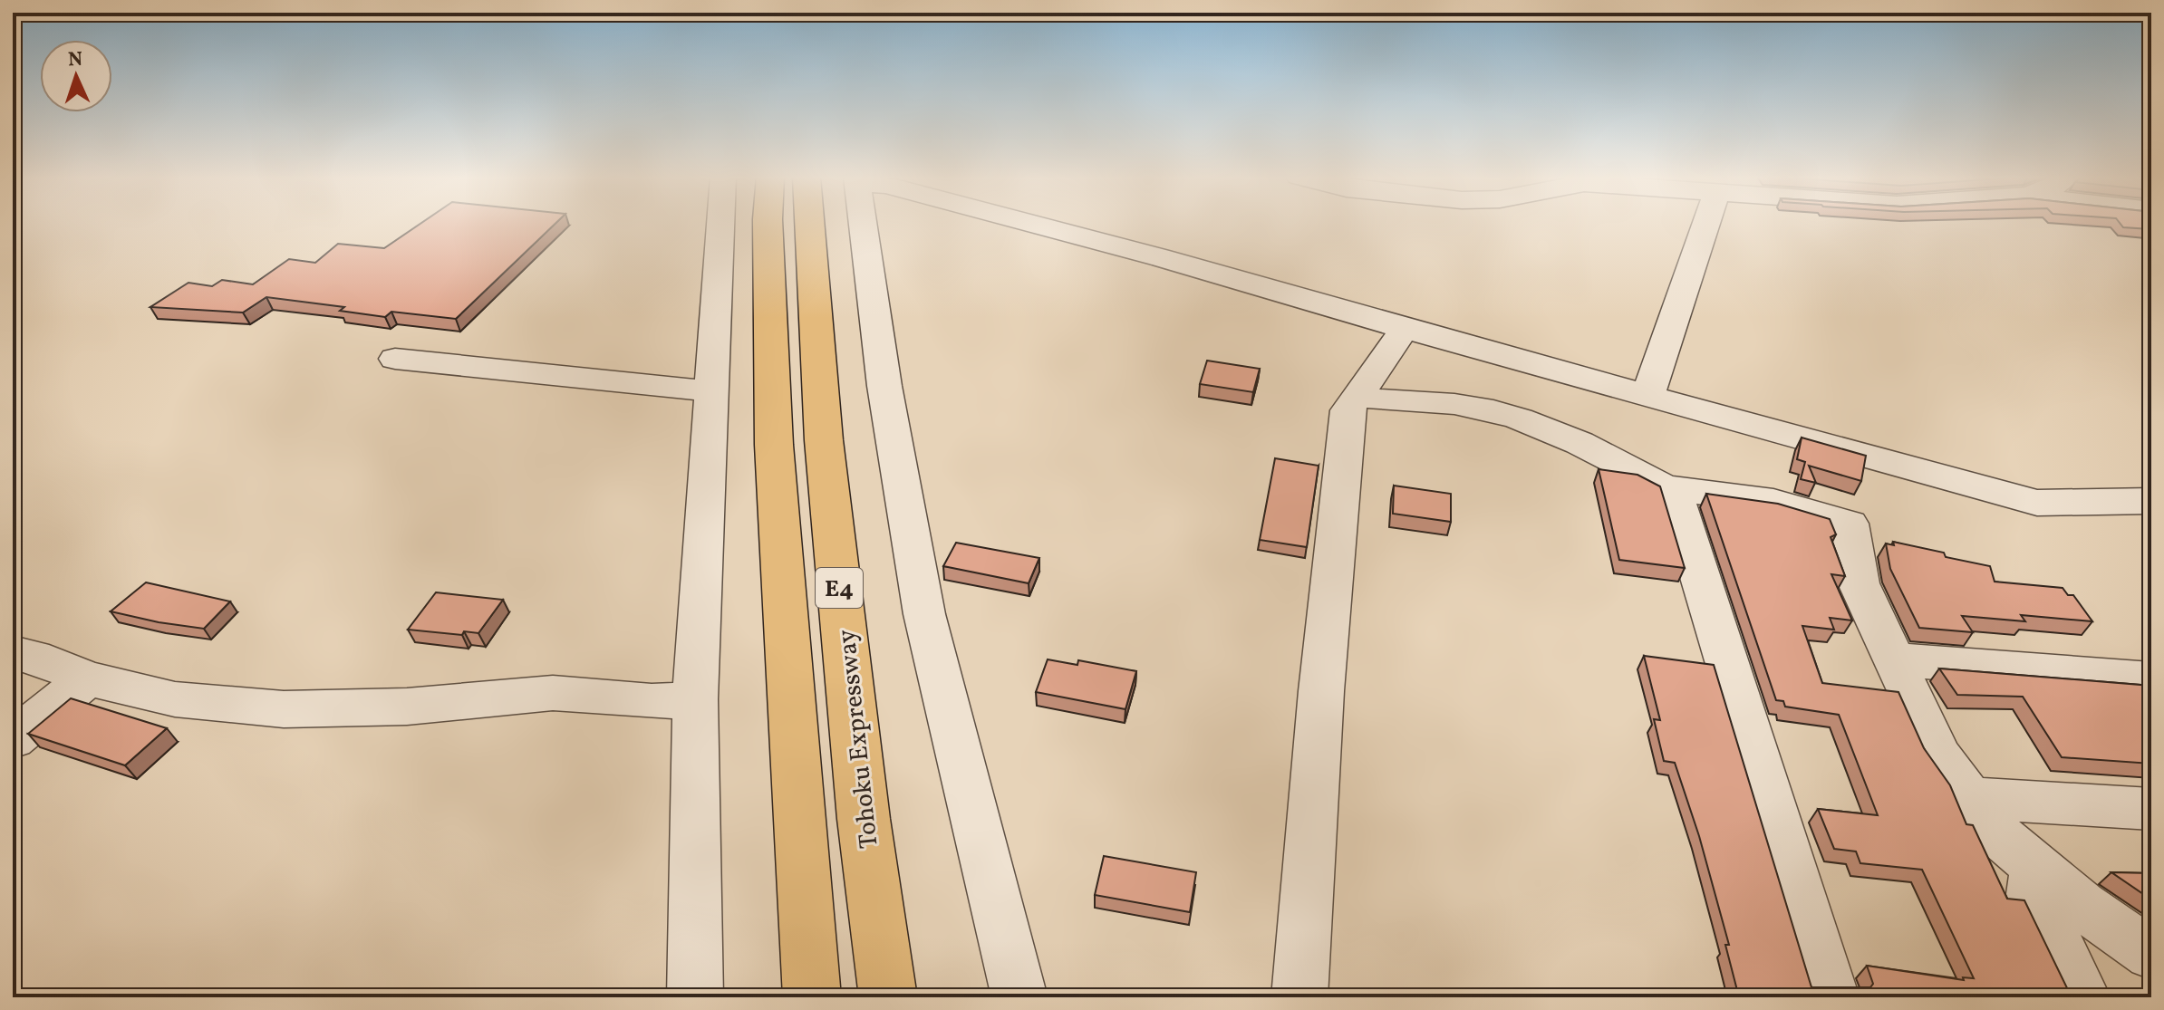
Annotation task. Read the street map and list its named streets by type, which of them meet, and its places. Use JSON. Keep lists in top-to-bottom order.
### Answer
{
  "streets": {
    "highway": ["E4", "Tohoku Expressway"]
  },
  "north": "top"
}
